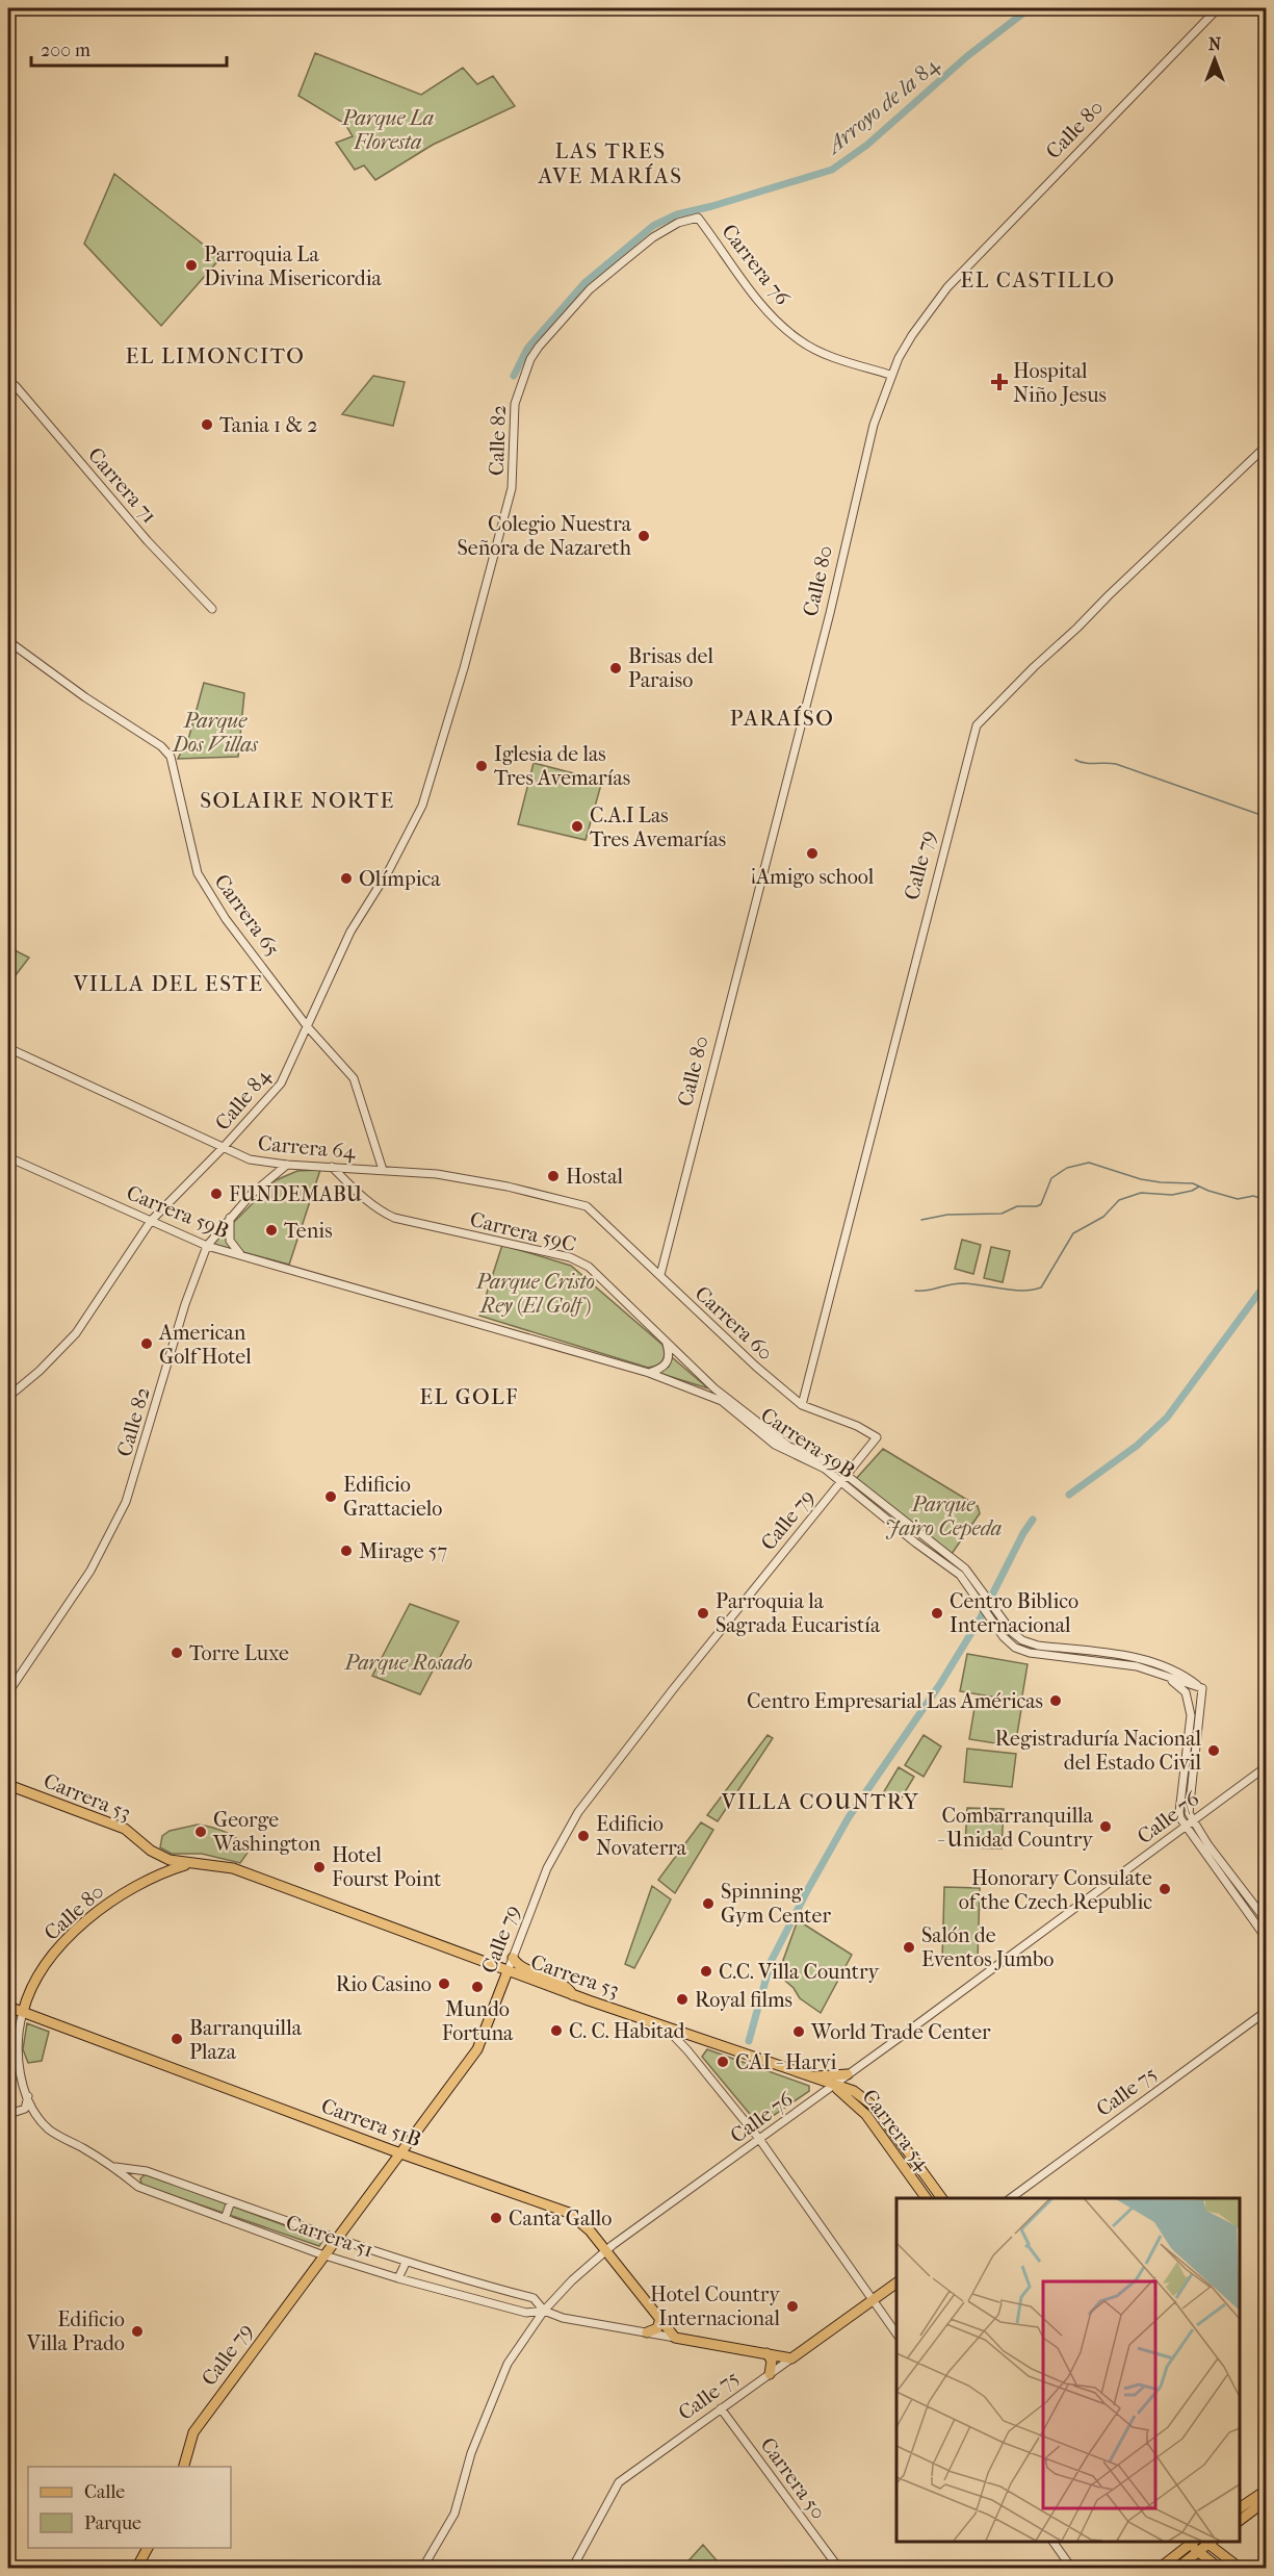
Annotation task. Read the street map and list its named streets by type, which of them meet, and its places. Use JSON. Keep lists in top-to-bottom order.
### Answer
{
  "streets": {
    "main road": [
      "Calle 80",
      "Calle 79",
      "Carrera 53",
      "Calle 75",
      "Carrera 51B",
      "Carrera 54",
      "Carrera 51"
    ],
    "street": [
      "Carrera 76",
      "Calle 82",
      "Carrera 71",
      "Carrera 65",
      "Calle 84",
      "Carrera 64",
      "Carrera 59B",
      "Carrera 59C",
      "Carrera 60",
      "Calle 76",
      "Carrera 50"
    ]
  },
  "crossings": [
    ["Calle 80", "Carrera 76"],
    ["Calle 80", "Carrera 60"],
    ["Calle 80", "Carrera 53"],
    ["Calle 80", "Carrera 51B"],
    ["Calle 80", "Carrera 51"],
    ["Carrera 76", "Calle 82"],
    ["Calle 82", "Calle 84"],
    ["Calle 82", "Carrera 64"],
    ["Calle 82", "Carrera 59B"],
    ["Calle 79", "Carrera 59B"],
    ["Calle 79", "Carrera 60"],
    ["Calle 79", "Carrera 53"],
    ["Calle 79", "Carrera 51B"],
    ["Calle 79", "Carrera 51"],
    ["Carrera 65", "Calle 84"],
    ["Carrera 65", "Carrera 64"],
    ["Calle 84", "Carrera 64"],
    ["Calle 84", "Carrera 59B"],
    ["Carrera 64", "Carrera 59C"],
    ["Carrera 64", "Carrera 60"],
    ["Carrera 59B", "Carrera 59C"],
    ["Carrera 53", "Calle 76"],
    ["Carrera 53", "Calle 75"],
    ["Carrera 53", "Carrera 54"],
    ["Calle 76", "Carrera 51B"],
    ["Calle 76", "Carrera 54"],
    ["Calle 76", "Carrera 51"],
    ["Calle 75", "Carrera 51"],
    ["Calle 75", "Carrera 50"],
    ["Carrera 51B", "Carrera 51"]
  ],
  "districts": [
    "LAS TRES AVE MARÍAS",
    "EL CASTILLO",
    "EL LIMONCITO",
    "PARAÍSO",
    "SOLAIRE NORTE",
    "VILLA DEL ESTE",
    "EL GOLF",
    "VILLA COUNTRY"
  ],
  "water": ["Arroyo de la 84"],
  "parks": [
    "Parque La Floresta",
    "Parque Dos Villas",
    "Parque Cristo Rey (El Golf)",
    "Parque Jairo Cepeda",
    "Parque Rosado"
  ],
  "places": {
    "other": [
      "Parroquia La Divina Misericordia",
      "Tania 1 & 2",
      "Colegio Nuestra Señora de Nazareth",
      "Brisas del Paraiso",
      "Iglesia de las Tres Avemarías",
      "C.A.I Las Tres Avemarías",
      "¡Amigo school",
      "Olímpica",
      "Hostal",
      "FUNDEMABU",
      "Tenis",
      "American Golf Hotel",
      "Edificio Grattacielo",
      "Mirage 57",
      "Parroquia la Sagrada Eucaristía",
      "Centro Biblico Internacional",
      "Torre Luxe",
      "Centro Empresarial Las Américas",
      "Registraduría Nacional del Estado Civil",
      "Combarranquilla - Unidad Country",
      "George Washington",
      "Edificio Novaterra",
      "Hotel Fourst Point",
      "Honorary Consulate of the Czech Republic",
      "Spinning Gym Center",
      "Salón de Eventos Jumbo",
      "C.C. Villa Country",
      "Rio Casino",
      "Mundo Fortuna",
      "Royal films",
      "C. C. Habitad",
      "World Trade Center",
      "Barranquilla Plaza",
      "CAI - Harvi",
      "Canta Gallo",
      "Hotel Country Internacional",
      "Edificio Villa Prado"
    ],
    "health": ["Hospital Niño Jesus"]
  },
  "legend": ["Calle", "Parque"],
  "scale_bar": "200 m",
  "north": "top"
}
